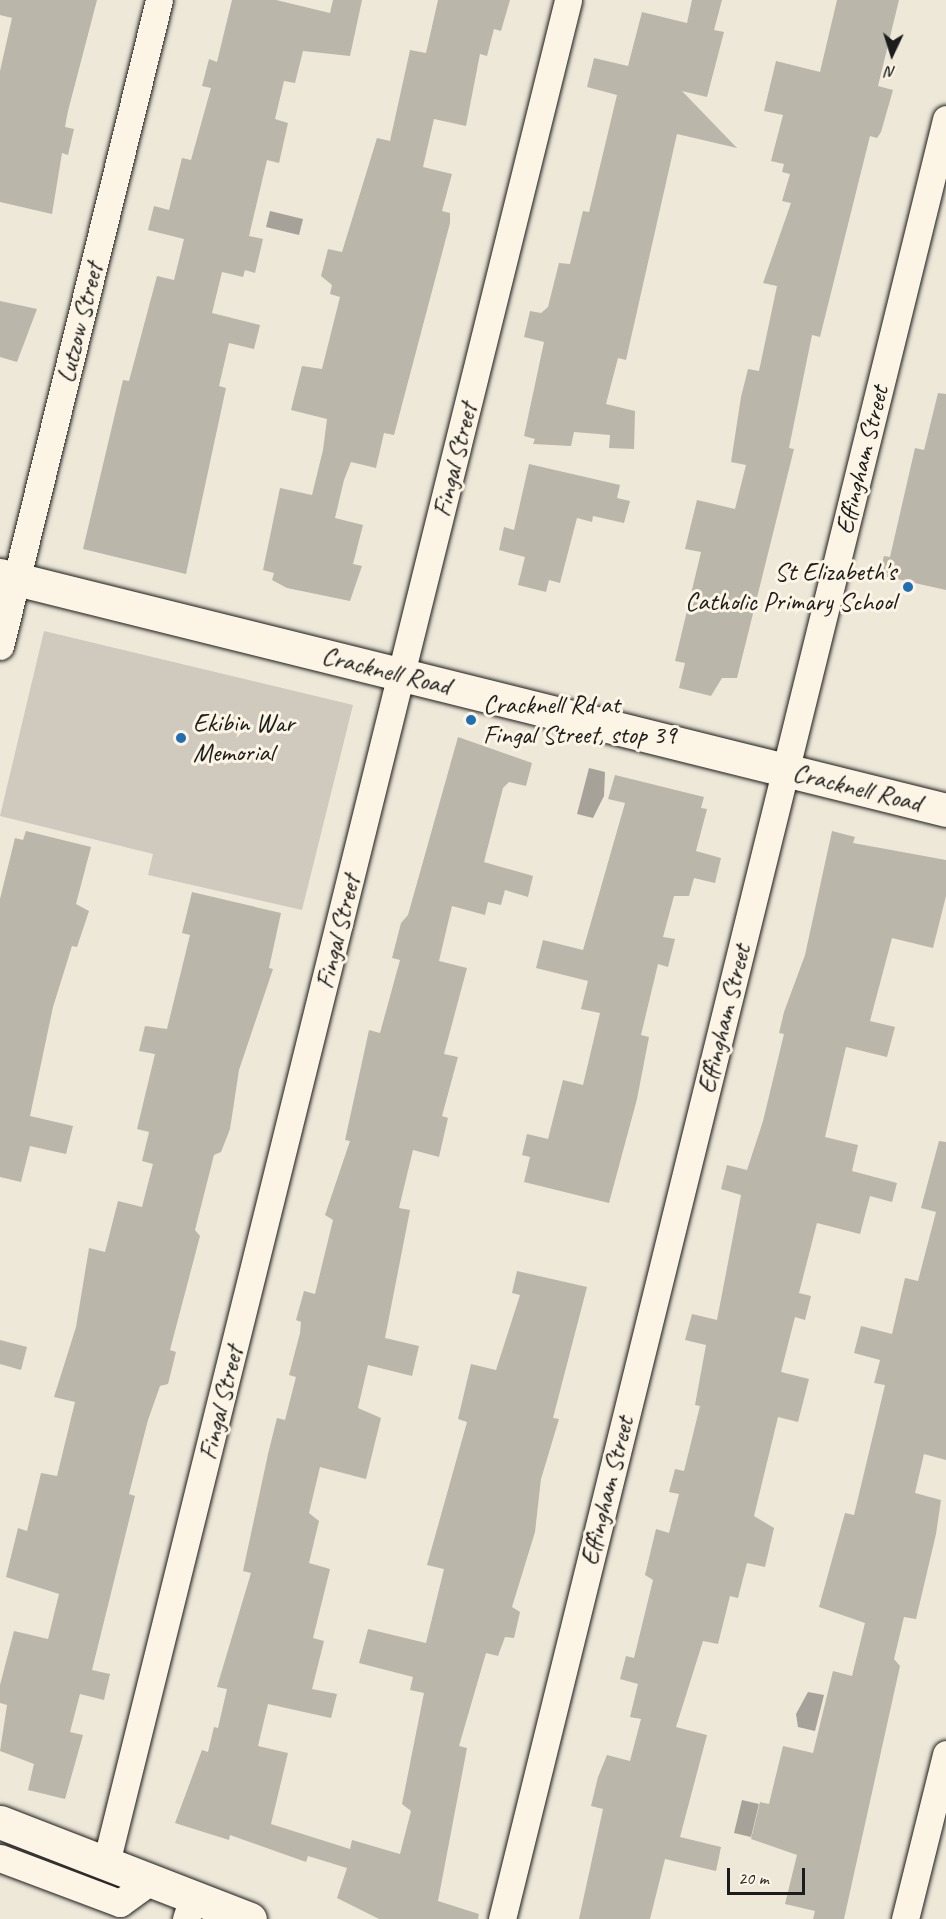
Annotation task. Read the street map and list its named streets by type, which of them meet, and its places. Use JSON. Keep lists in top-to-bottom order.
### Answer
{
  "streets": {
    "street": [
      "Lutzow Street",
      "Fingal Street",
      "Effingham Street",
      "Cracknell Road"
    ]
  },
  "crossings": [
    ["Lutzow Street", "Cracknell Road"],
    ["Fingal Street", "Cracknell Road"],
    ["Effingham Street", "Cracknell Road"]
  ],
  "places": ["St Elizabeth's Catholic Primary School", "Cracknell Rd at Fingal Street, stop 39", "Ekibin War Memorial"],
  "scale_bar": "20 m",
  "north": "bottom"
}
